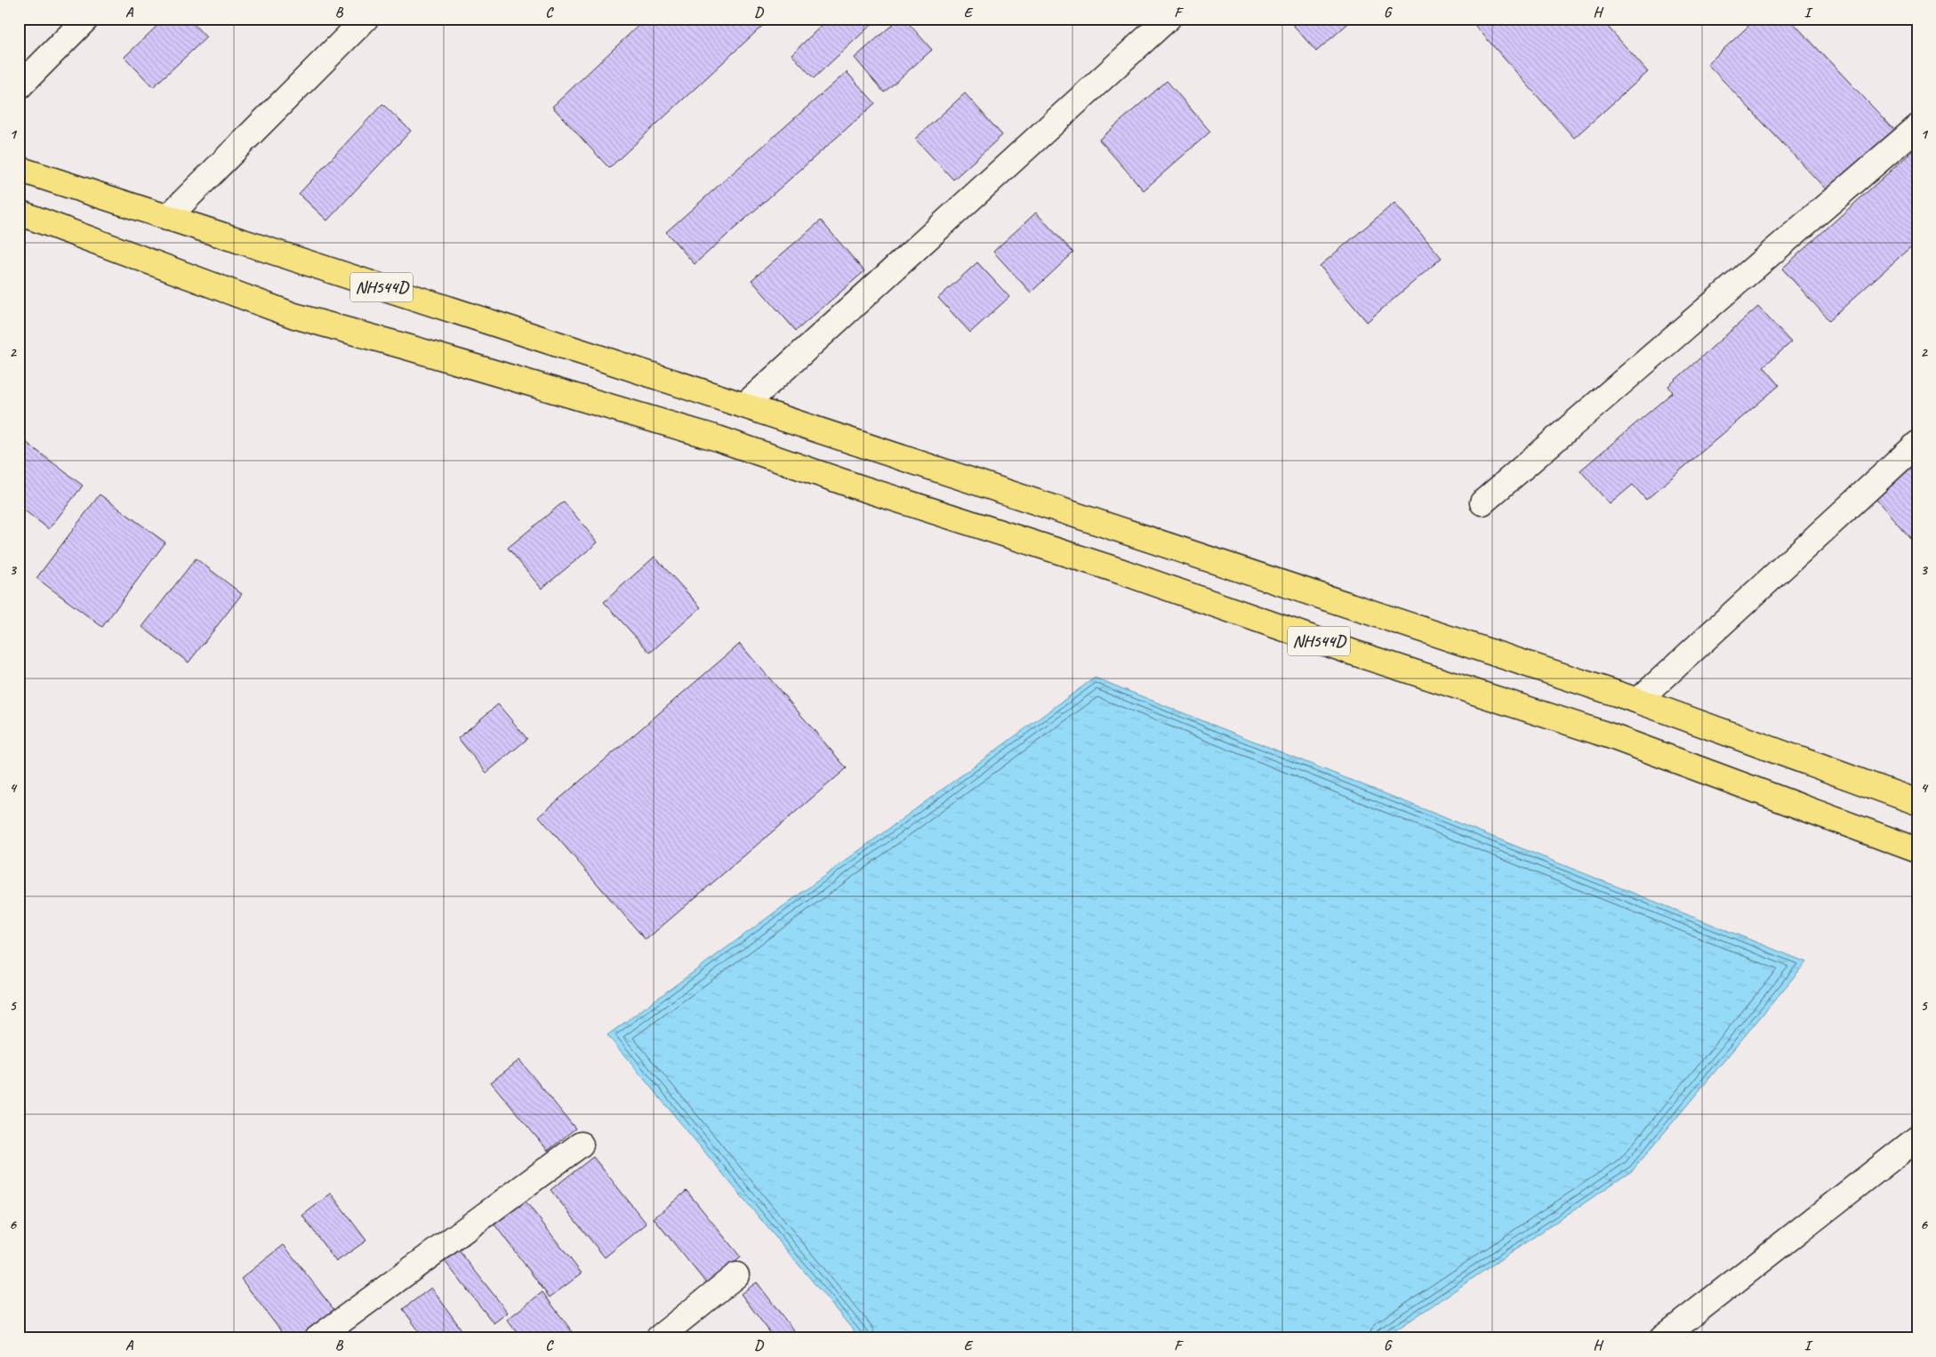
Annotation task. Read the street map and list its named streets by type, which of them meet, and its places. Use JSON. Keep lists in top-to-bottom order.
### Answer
{
  "streets": {
    "highway": ["NH544D"]
  },
  "grid": {
    "columns": [
      "A",
      "B",
      "C",
      "D",
      "E",
      "F",
      "G",
      "H",
      "I"
    ],
    "rows": [
      "1",
      "2",
      "3",
      "4",
      "5",
      "6"
    ]
  }
}
